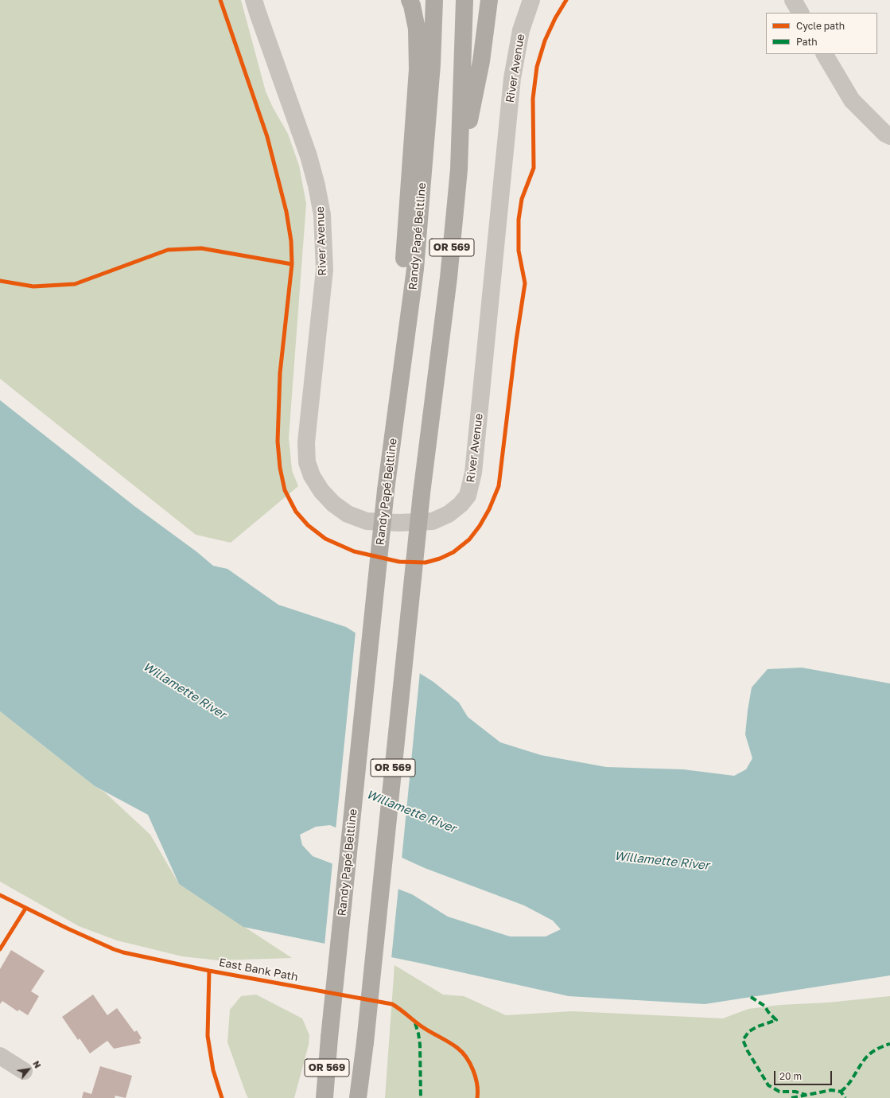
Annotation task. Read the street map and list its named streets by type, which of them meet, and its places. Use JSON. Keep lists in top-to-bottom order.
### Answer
{
  "streets": {
    "highway": ["Randy Papé Beltline", "OR 569"],
    "street": ["River Avenue"],
    "cycle path": ["East Bank Path"]
  },
  "water": ["Willamette River"],
  "legend": ["Cycle path", "Path"],
  "scale_bar": "20 m",
  "north": "top right"
}
